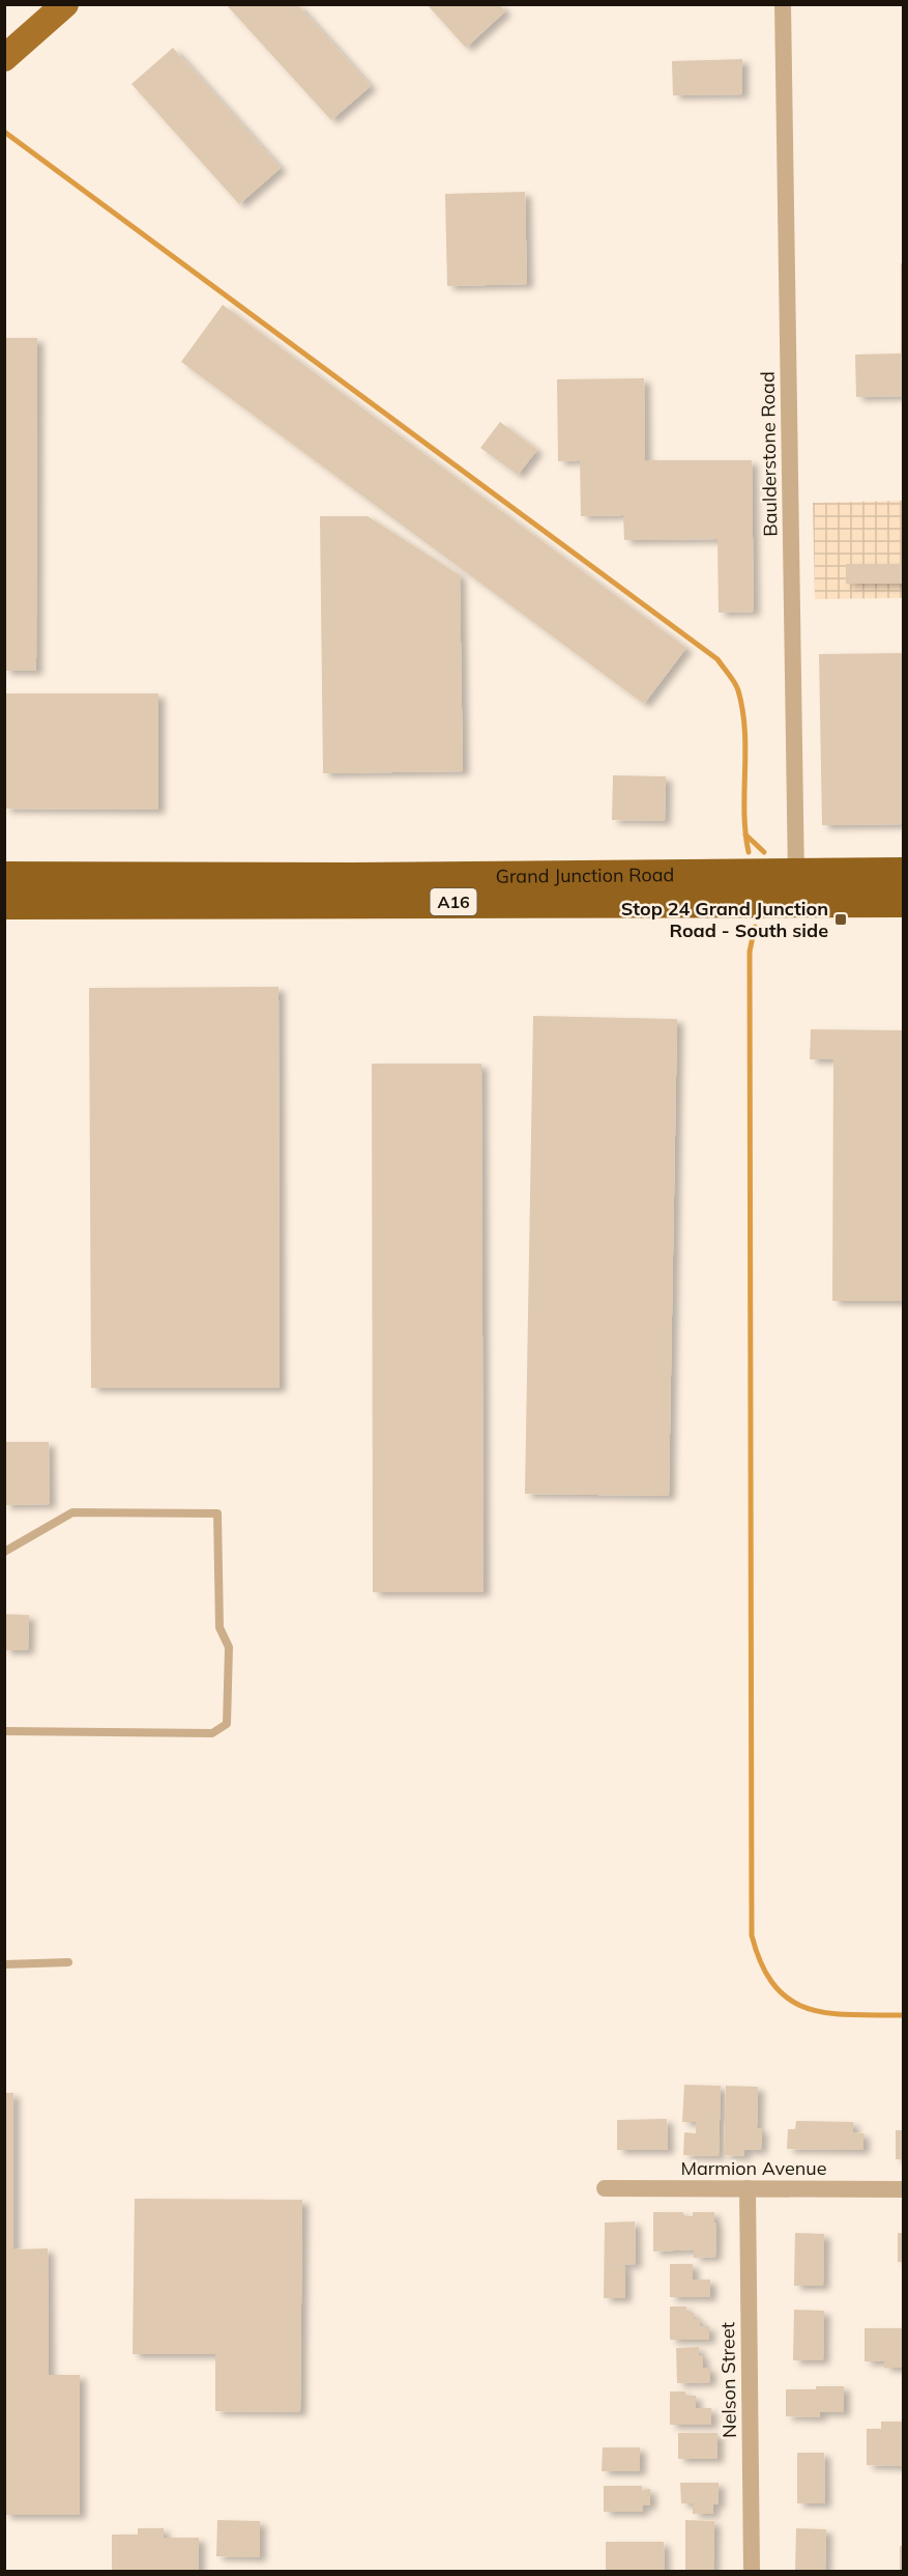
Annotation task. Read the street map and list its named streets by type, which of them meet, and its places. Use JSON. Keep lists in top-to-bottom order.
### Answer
{
  "streets": {
    "highway": ["Grand Junction Road", "A16"],
    "street": ["Baulderstone Road", "Marmion Avenue", "Nelson Street"]
  },
  "crossings": [
    ["Baulderstone Road", "Grand Junction Road"],
    ["Marmion Avenue", "Nelson Street"]
  ],
  "places": {
    "transit": ["Stop 24 Grand Junction Road - South side"]
  }
}
